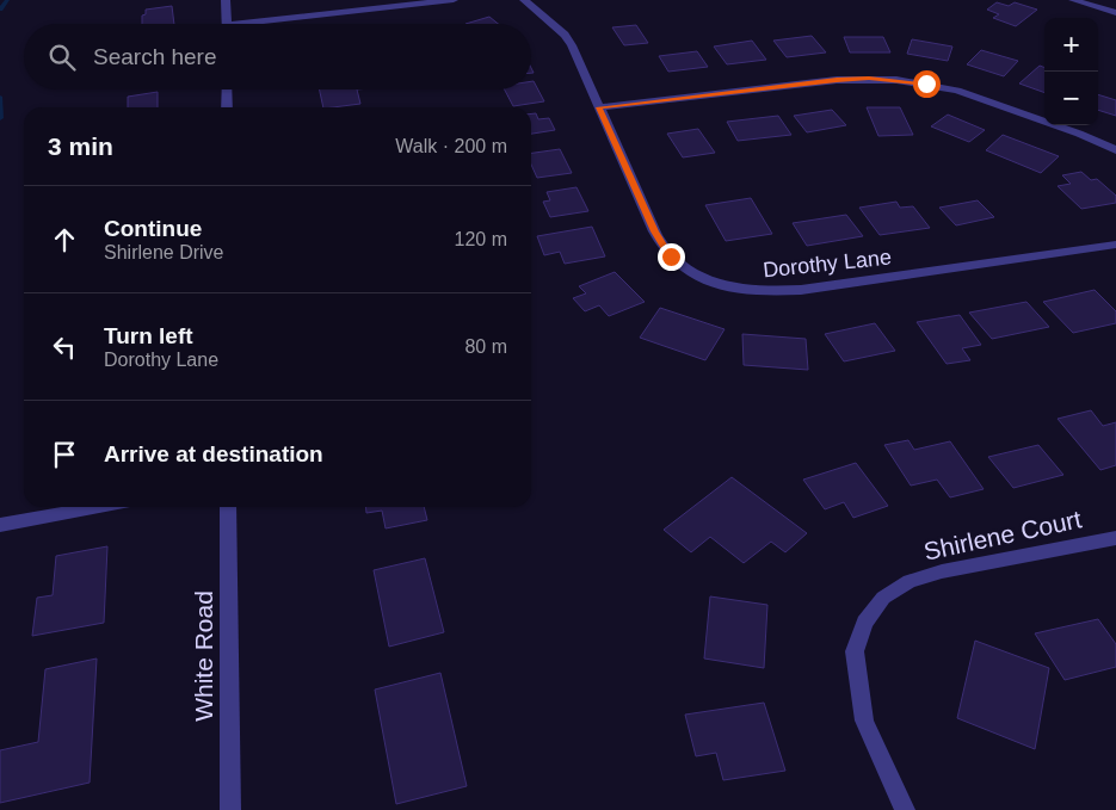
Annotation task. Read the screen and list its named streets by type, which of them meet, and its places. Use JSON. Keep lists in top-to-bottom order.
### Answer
{
  "streets": {
    "street": ["Dorothy Lane", "Shirlene Court", "White Road"]
  },
  "page": {
    "map_buttons": ["+", "−"],
    "search": "Search here",
    "heading": ["3 min", "Walk · 200 m"],
    "list": [
      ["Continue", "Shirlene Drive", "120 m"],
      ["Turn left", "Dorothy Lane", "80 m"],
      "Arrive at destination"
    ]
  }
}
